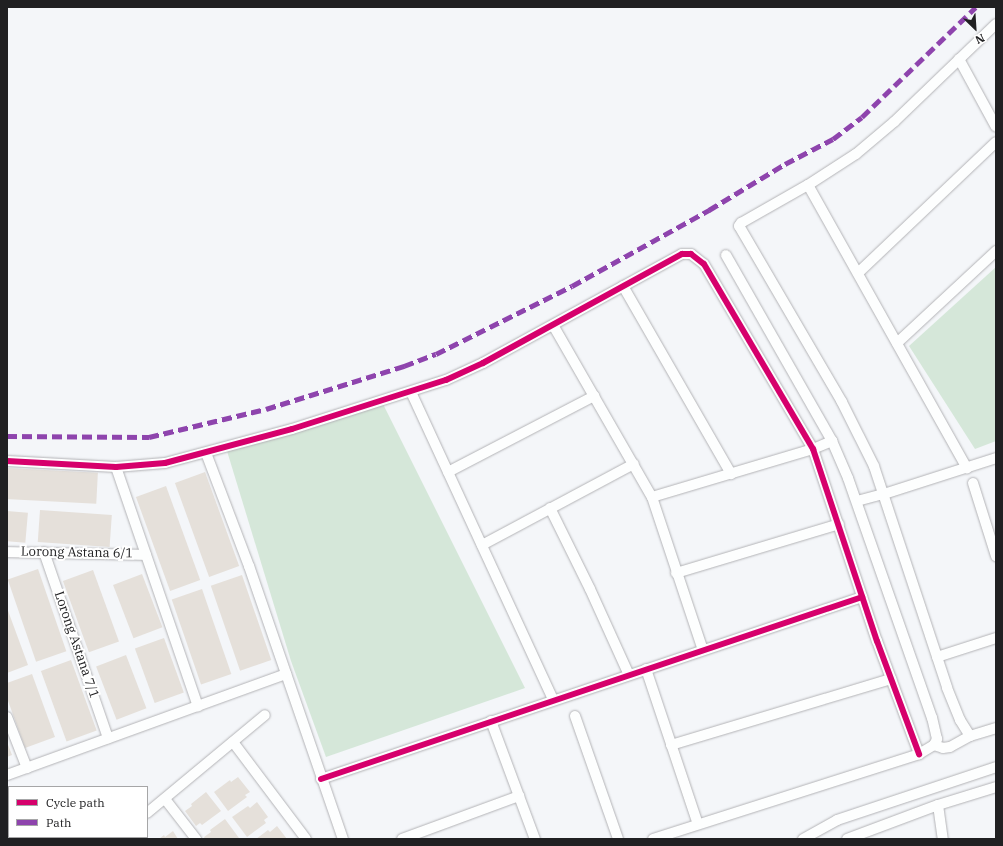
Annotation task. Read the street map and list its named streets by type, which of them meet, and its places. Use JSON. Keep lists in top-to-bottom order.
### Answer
{
  "streets": {
    "street": ["Lorong Astana 6/1", "Lorong Astana 7/1"]
  },
  "crossings": [
    ["Lorong Astana 6/1", "Lorong Astana 7/1"]
  ],
  "legend": ["Cycle path", "Path"],
  "north": "bottom right"
}
